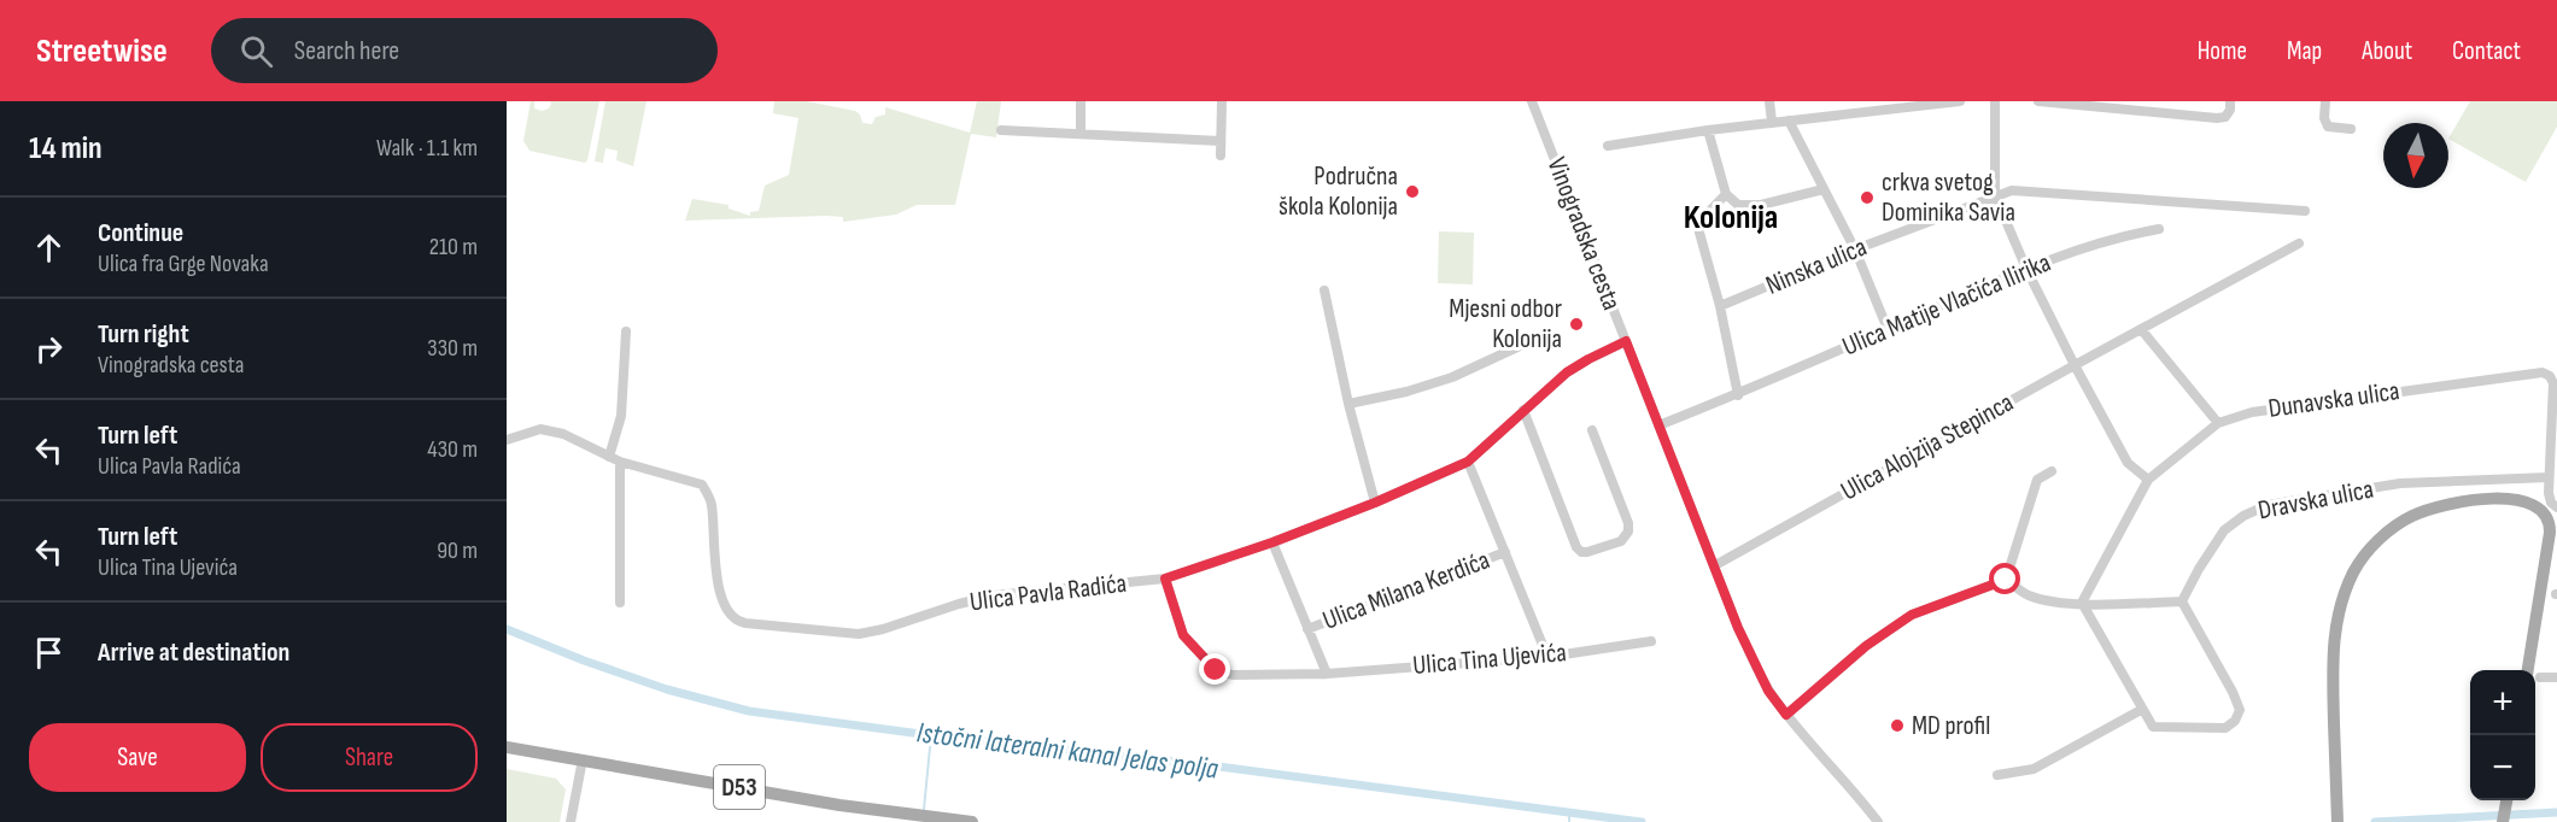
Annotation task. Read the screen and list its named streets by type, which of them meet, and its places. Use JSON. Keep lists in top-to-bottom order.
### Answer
{
  "streets": {
    "main road": ["D53"],
    "street": [
      "Vinogradska cesta",
      "Ninska ulica",
      "Ulica Matije Vlačića Ilirika",
      "Dunavska ulica",
      "Ulica Alojzija Stepinca",
      "Dravska ulica",
      "Ulica Milana Kerdića",
      "Ulica Pavla Radića",
      "Ulica Tina Ujevića"
    ]
  },
  "crossings": [
    ["Vinogradska cesta", "Ulica Matije Vlačića Ilirika"],
    ["Vinogradska cesta", "Ulica Alojzija Stepinca"],
    ["Vinogradska cesta", "Ulica Pavla Radića"],
    ["Dunavska ulica", "Dravska ulica"],
    ["Ulica Pavla Radića", "Ulica Tina Ujevića"]
  ],
  "districts": ["Kolonija"],
  "water": ["Istočni lateralni kanal Jelas polja"],
  "places": [
    "Područna škola Kolonija",
    "crkva svetog Dominika Savia",
    "Mjesni odbor Kolonija",
    "MD profil"
  ],
  "north": "bottom",
  "page": {
    "header": "Streetwise",
    "search": "Search here",
    "nav": [
      "Home",
      "Map",
      "About",
      "Contact"
    ],
    "heading": ["14 min", "Walk · 1.1 km"],
    "list": [
      ["Continue", "Ulica fra Grge Novaka", "210 m"],
      ["Turn right", "Vinogradska cesta", "330 m"],
      ["Turn left", "Ulica Pavla Radića", "430 m"],
      ["Turn left", "Ulica Tina Ujevića", "90 m"],
      "Arrive at destination"
    ],
    "map_buttons": ["+", "−"],
    "buttons": ["Save", "Share"]
  }
}
